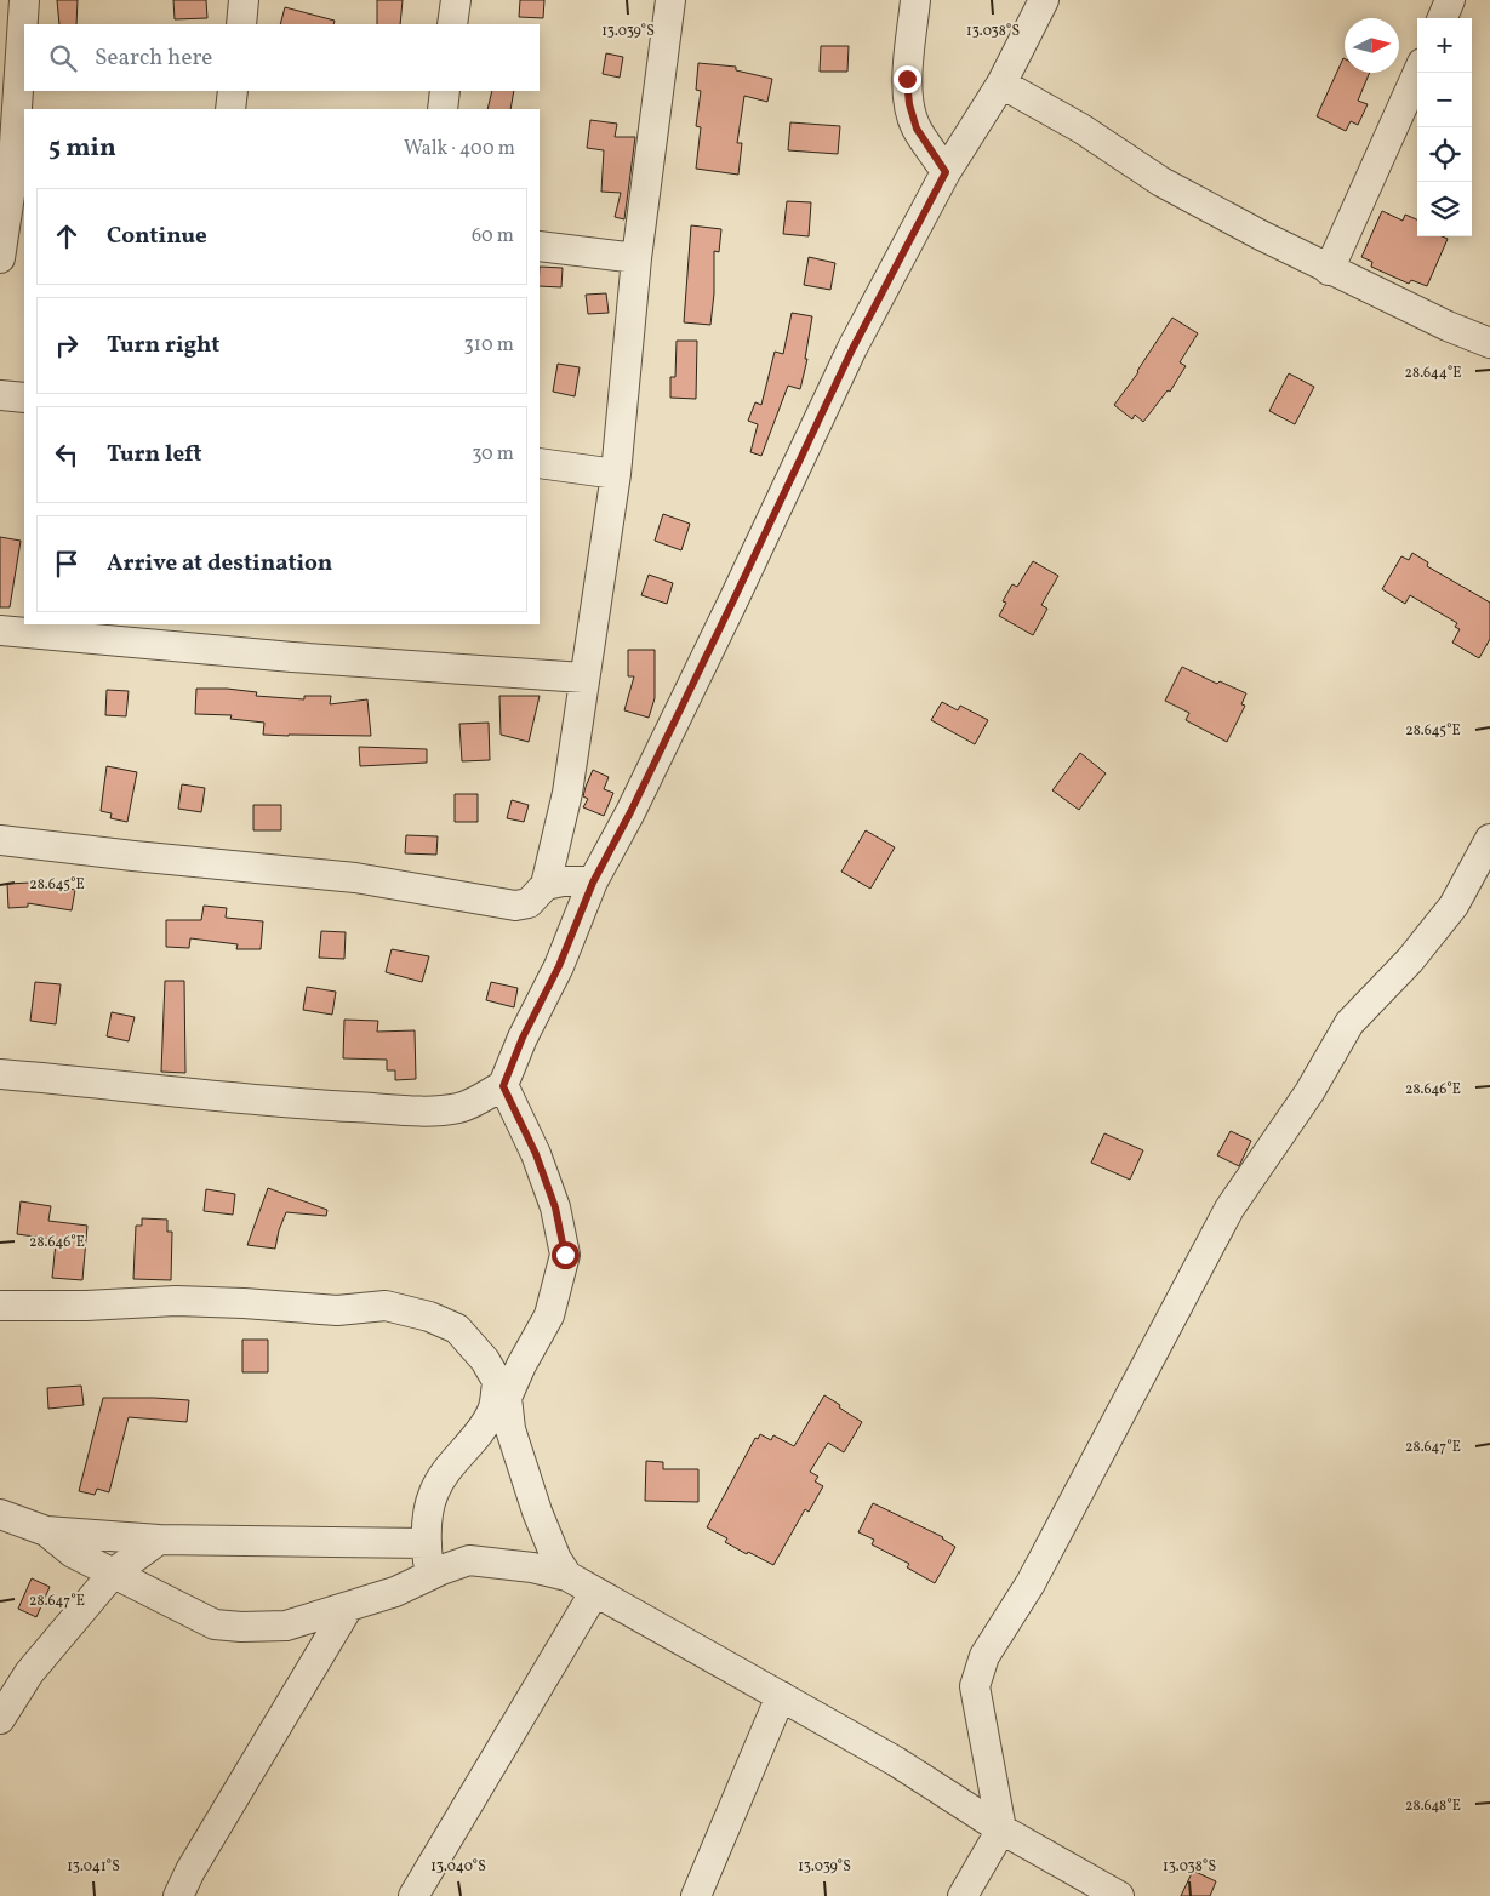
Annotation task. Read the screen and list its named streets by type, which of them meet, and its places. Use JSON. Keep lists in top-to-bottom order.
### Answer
{
  "north": "right",
  "page": {
    "map_buttons": ["+", "−"],
    "search": "Search here",
    "heading": ["5 min", "Walk · 400 m"],
    "list": [
      ["Continue", "60 m"],
      ["Turn right", "310 m"],
      ["Turn left", "30 m"],
      "Arrive at destination"
    ]
  },
  "coordinates": [
    "13.039°S",
    "13.038°S",
    "28.644°E",
    "28.645°E",
    "28.646°E",
    "28.647°E",
    "28.648°E",
    "13.041°S",
    "13.040°S"
  ]
}
